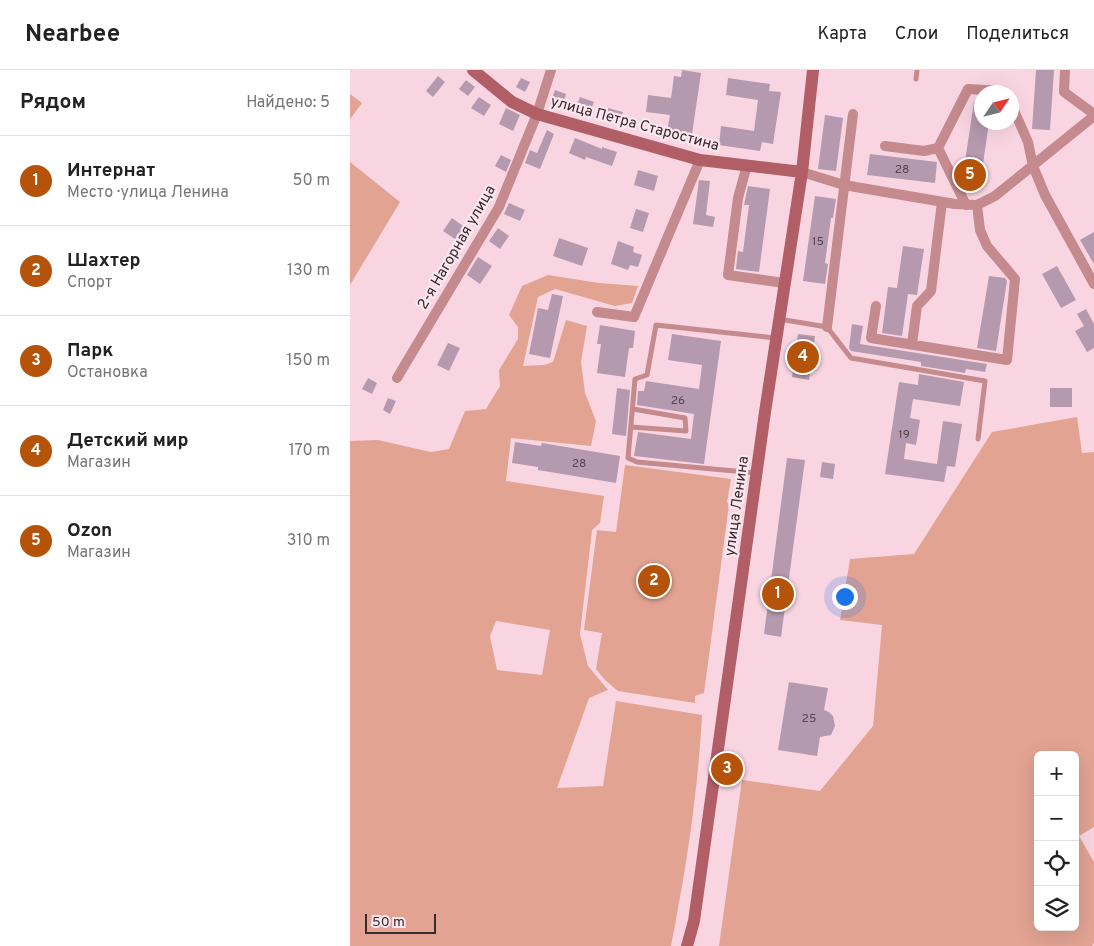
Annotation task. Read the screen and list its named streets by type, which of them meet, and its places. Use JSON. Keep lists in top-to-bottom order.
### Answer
{
  "streets": {
    "main road": ["улица Петра Старостина", "улица Ленина"],
    "street": ["2-я Нагорная улица"]
  },
  "crossings": [
    ["улица Петра Старостина", "2-я Нагорная улица"],
    ["улица Петра Старостина", "улица Ленина"]
  ],
  "house_numbers": [
    "28",
    "15",
    "26",
    "19",
    "28",
    "25"
  ],
  "scale_bar": "50 m",
  "north": "top right",
  "page": {
    "header": "Nearbee",
    "nav": ["Карта", "Слои", "Поделиться"],
    "heading": ["Рядом", "Найдено: 5"],
    "list": [
      {
        "mark": "1",
        "name": "Интернат",
        "note": "Место · улица Ленина",
        "value": "50 m"
      },
      {
        "mark": "2",
        "name": "Шахтер",
        "note": "Спорт",
        "value": "130 m"
      },
      {
        "mark": "3",
        "name": "Парк",
        "note": "Остановка",
        "value": "150 m"
      },
      {
        "mark": "4",
        "name": "Детский мир",
        "note": "Магазин",
        "value": "170 m"
      },
      {
        "mark": "5",
        "name": "Ozon",
        "note": "Магазин",
        "value": "310 m"
      }
    ],
    "pins": [
      "5",
      "4",
      "2",
      "1",
      "3"
    ],
    "map_buttons": ["+", "−"],
    "scale": "50 m"
  }
}
